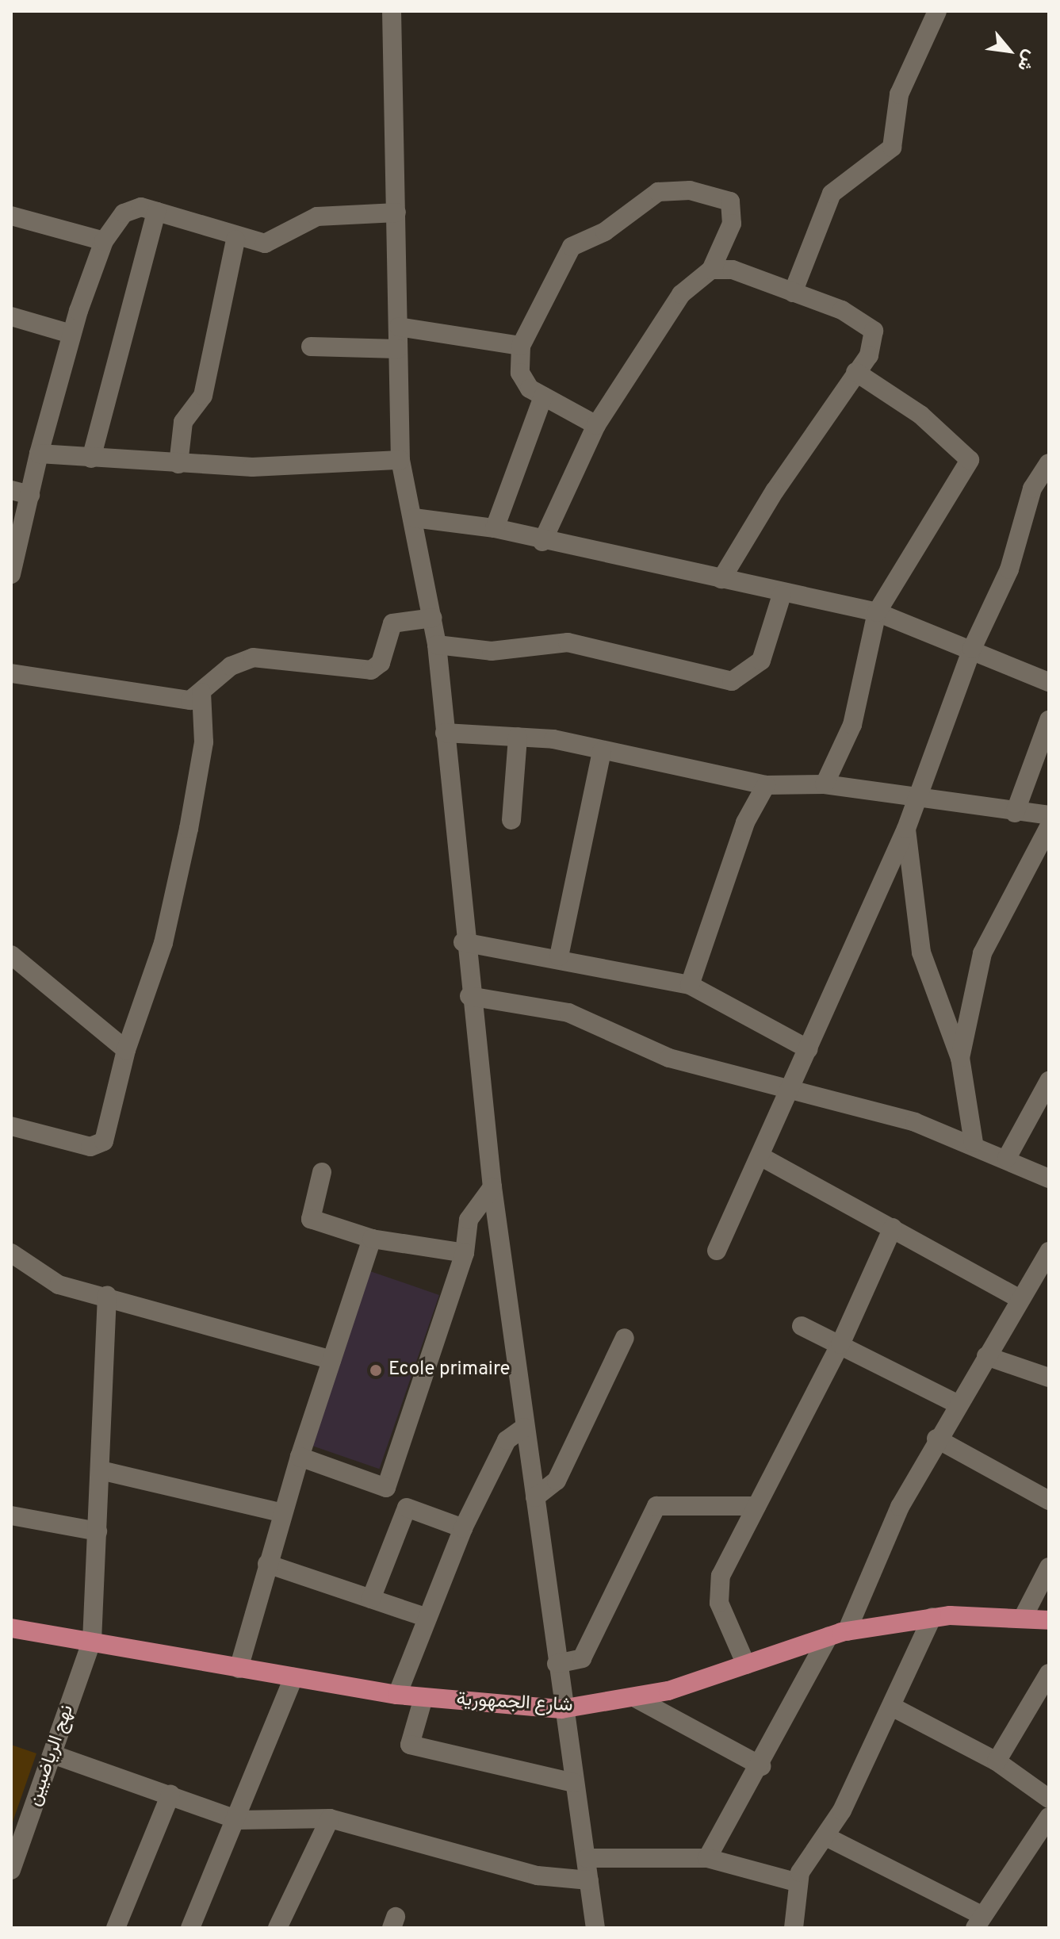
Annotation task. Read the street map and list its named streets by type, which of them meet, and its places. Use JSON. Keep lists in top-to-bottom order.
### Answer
{
  "streets": {
    "main road": ["شارع الجمهورية"],
    "street": ["نهج الرياضيين"]
  },
  "crossings": [
    ["شارع الجمهورية", "نهج الرياضيين"]
  ],
  "places": ["Ecole primaire"],
  "north": "bottom right"
}
